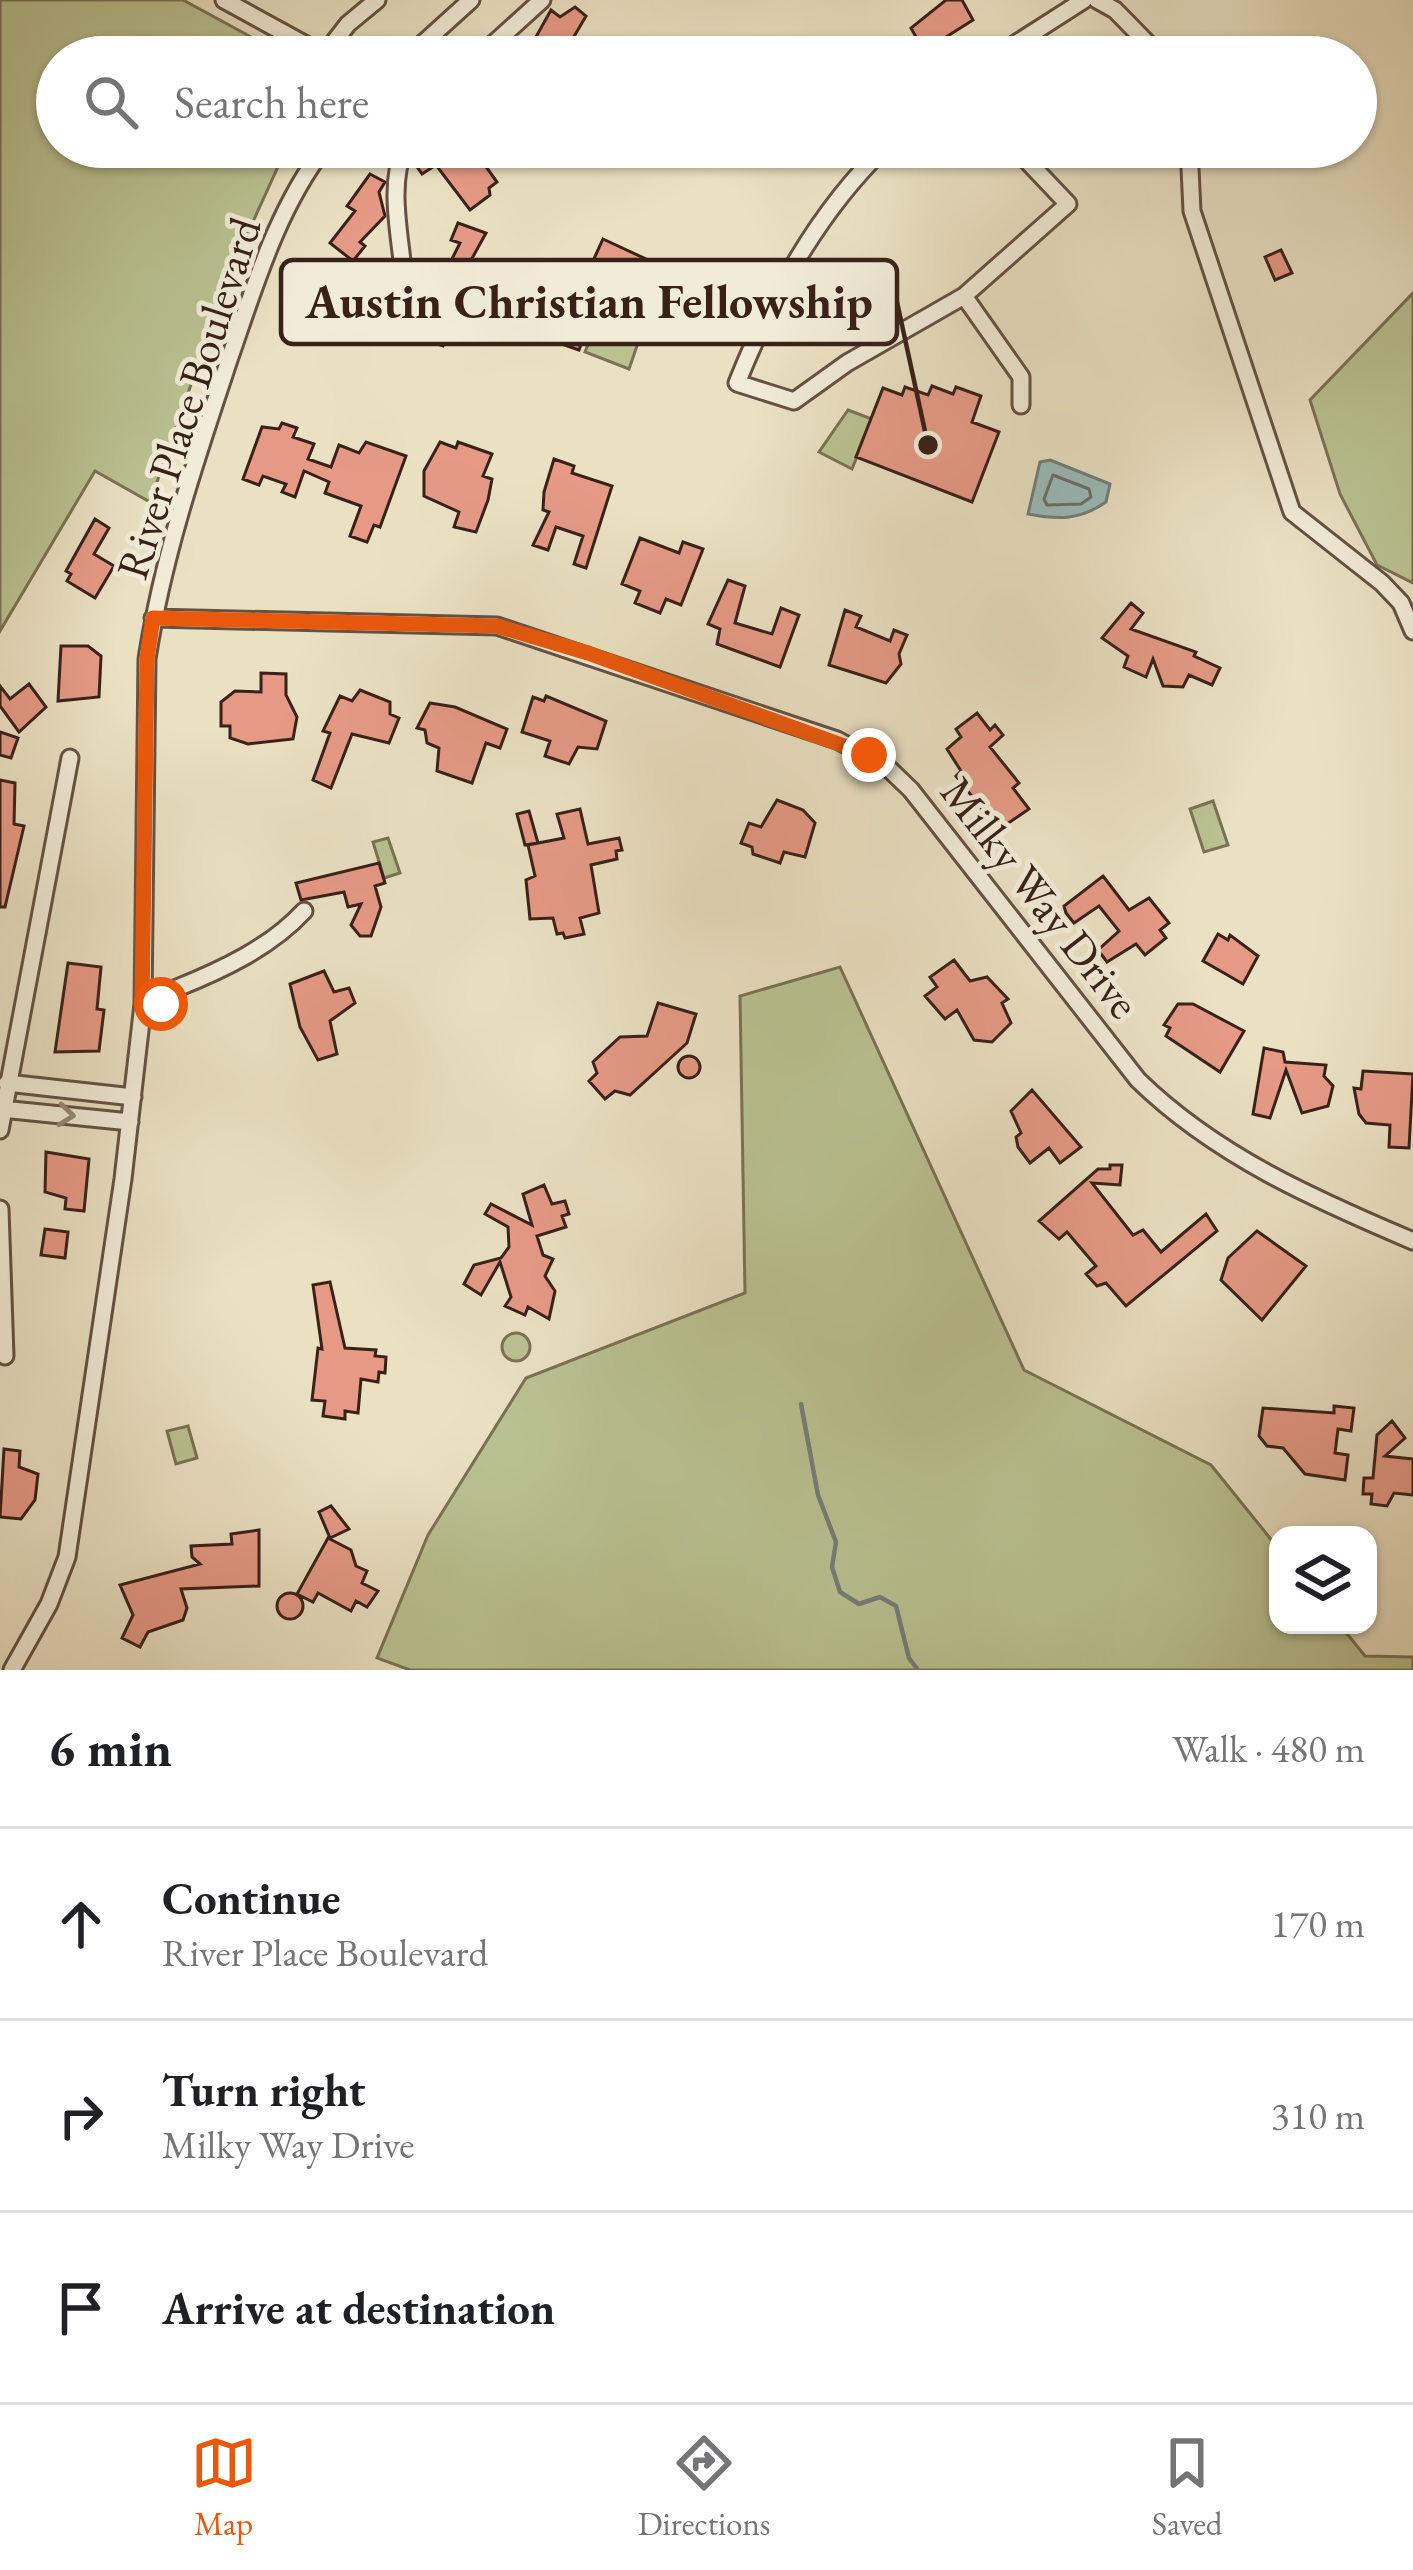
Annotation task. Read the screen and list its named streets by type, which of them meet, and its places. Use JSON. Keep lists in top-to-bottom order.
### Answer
{
  "streets": {
    "street": ["River Place Boulevard", "Milky Way Drive"]
  },
  "crossings": [
    ["River Place Boulevard", "Milky Way Drive"]
  ],
  "places": ["Austin Christian Fellowship"],
  "page": {
    "search": "Search here",
    "heading": ["6 min", "Walk · 480 m"],
    "list": [
      ["Continue", "River Place Boulevard", "170 m"],
      ["Turn right", "Milky Way Drive", "310 m"],
      "Arrive at destination"
    ],
    "nav": ["Map", "Directions", "Saved"]
  }
}
